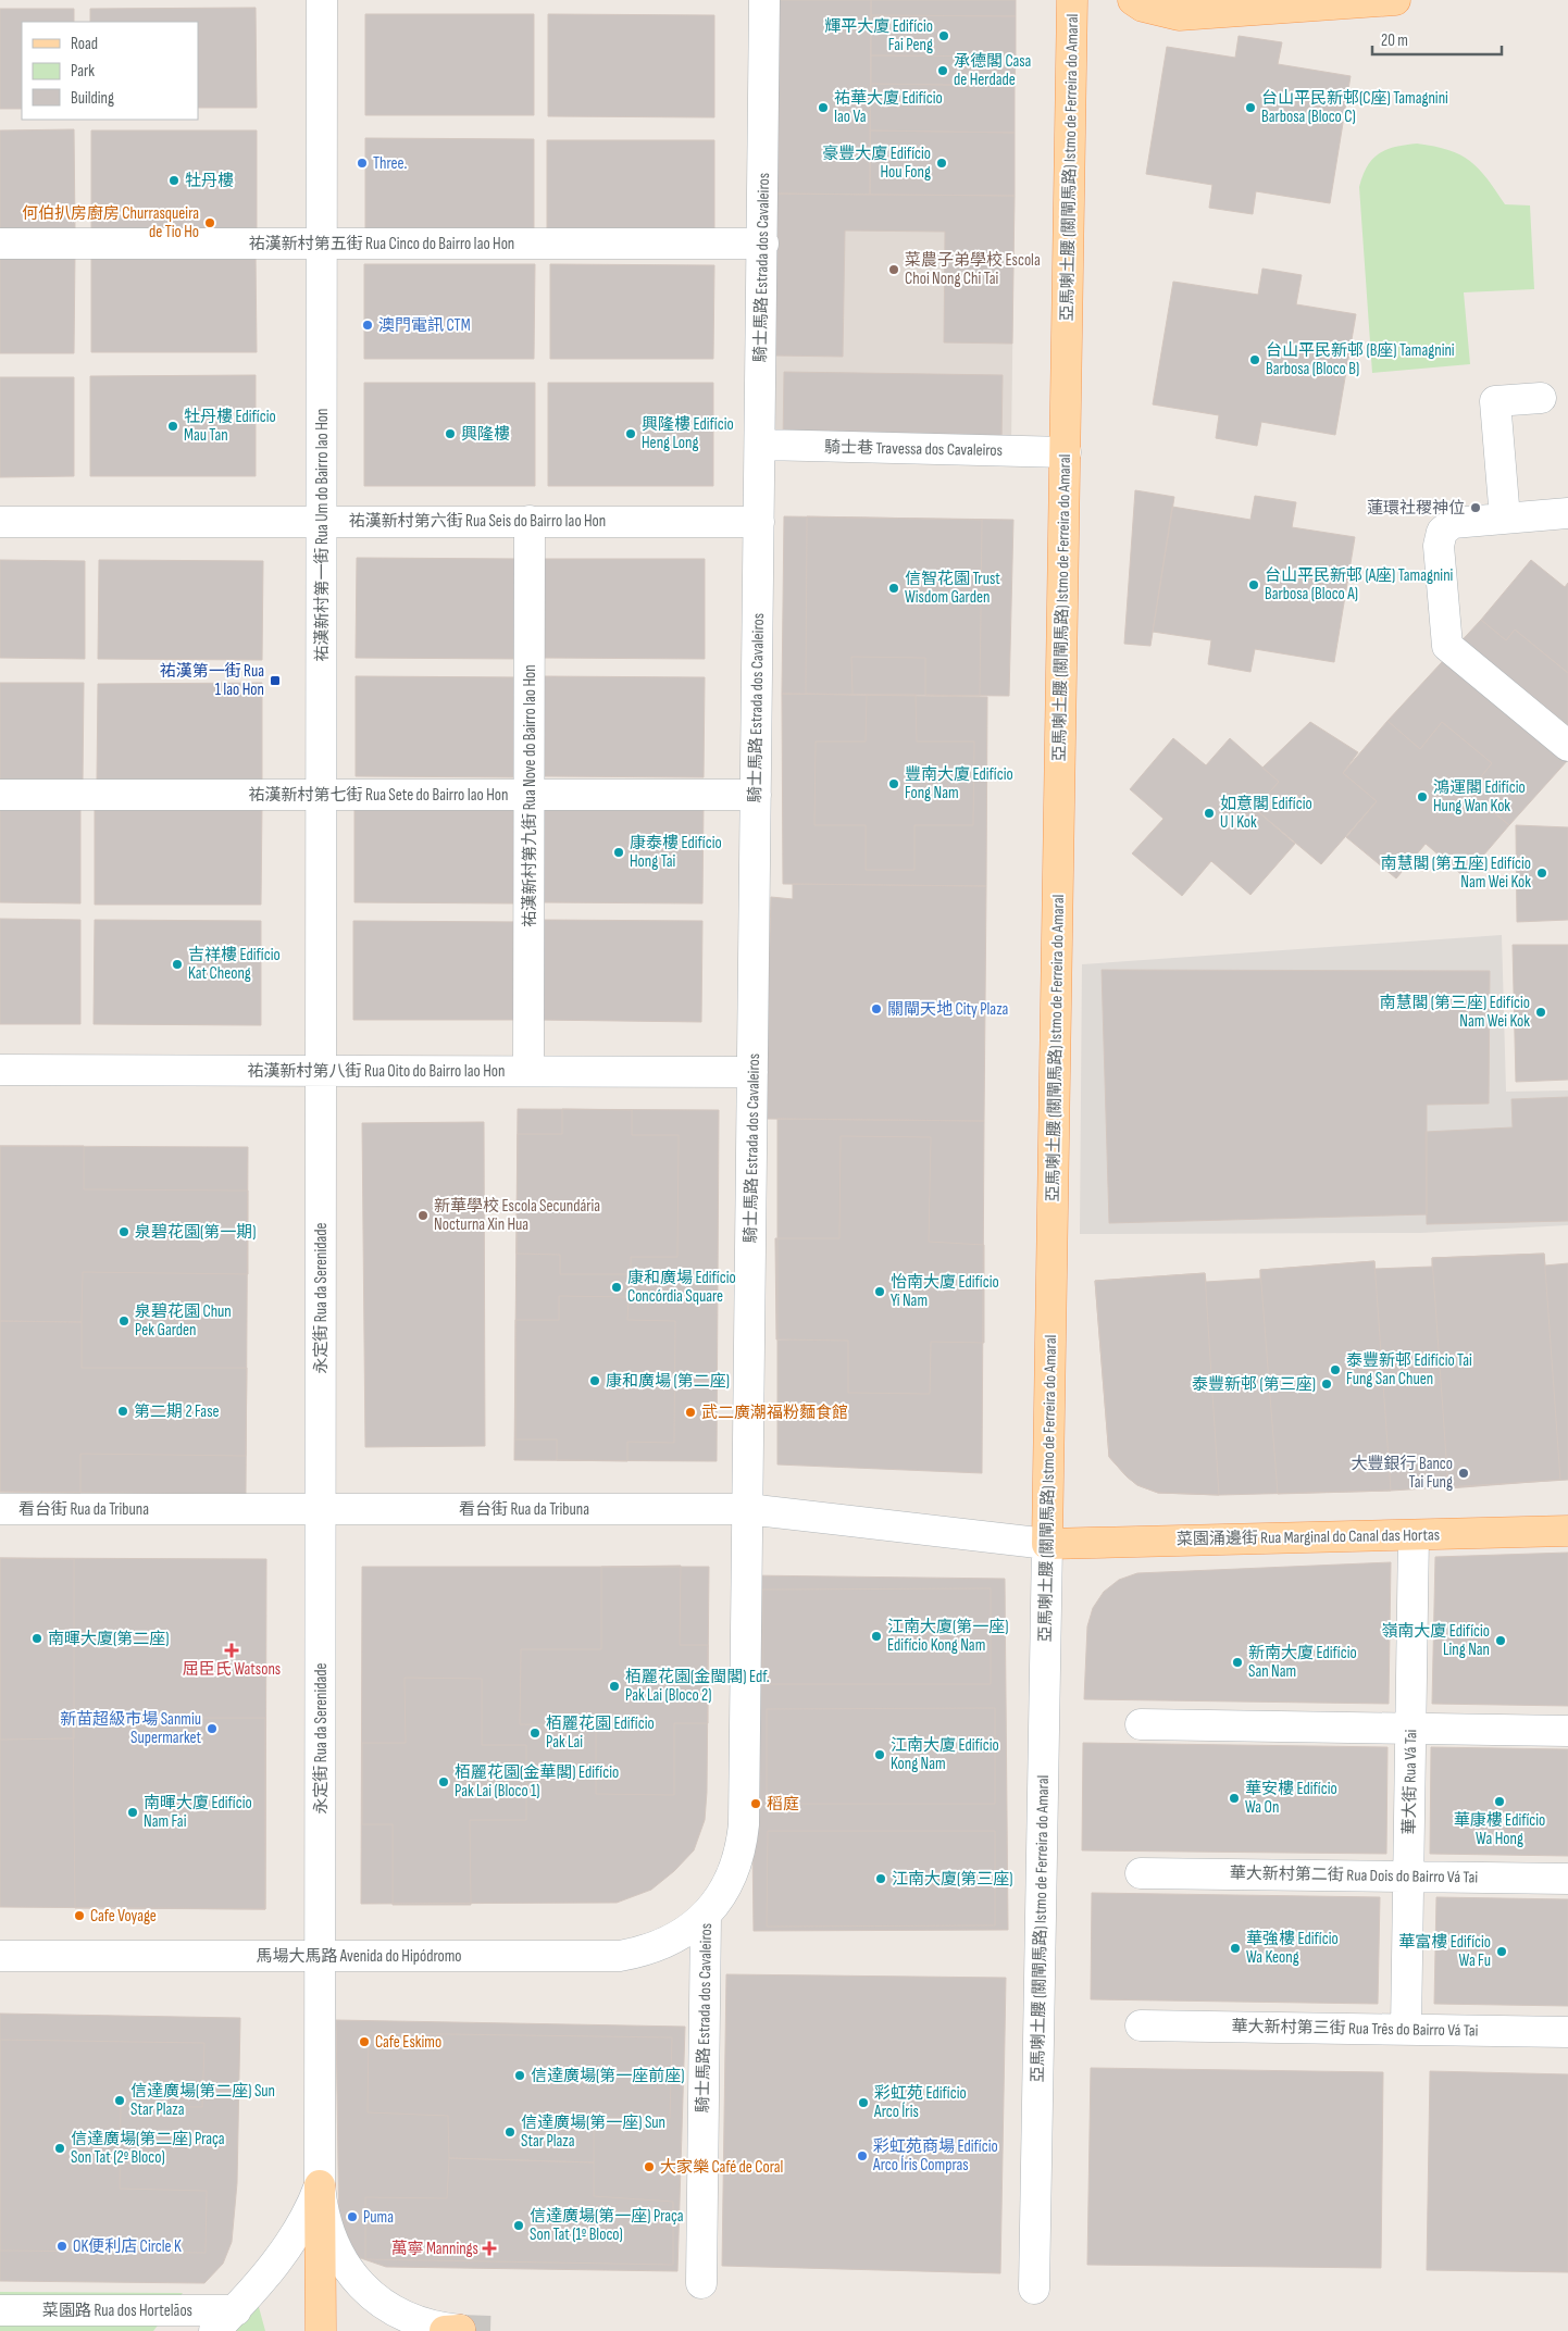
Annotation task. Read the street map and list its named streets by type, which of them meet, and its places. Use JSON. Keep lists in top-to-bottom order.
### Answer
{
  "streets": {
    "main road": ["亞馬喇土腰 (關閘馬路) Istmo de Ferreira do Amaral", "菜園涌邊街 Rua Marginal do Canal das Hortas"],
    "street": [
      "祐漢新村第五街 Rua Cinco do Bairro Iao Hon",
      "騎士馬路 Estrada dos Cavaleiros",
      "騎士巷 Travessa dos Cavaleiros",
      "祐漢新村第六街 Rua Seis do Bairro Iao Hon",
      "祐漢新村第一街 Rua Um do Bairro Iao Hon",
      "祐漢新村第七街 Rua Sete do Bairro Iao Hon",
      "祐漢新村第九街 Rua Nove do Bairro Iao Hon",
      "祐漢新村第八街 Rua Oito do Bairro Iao Hon",
      "永定街 Rua da Serenidade",
      "看台街 Rua da Tribuna",
      "華大街 Rua Vá Tai",
      "華大新村第二街 Rua Dois do Bairro Vá Tai",
      "馬場大馬路 Avenida do Hipódromo",
      "華大新村第三街 Rua Três do Bairro Vá Tai",
      "菜園路 Rua dos Hortelãos"
    ]
  },
  "crossings": [
    ["亞馬喇土腰 (關閘馬路) Istmo de Ferreira do Amaral", "騎士巷 Travessa dos Cavaleiros"],
    ["亞馬喇土腰 (關閘馬路) Istmo de Ferreira do Amaral", "看台街 Rua da Tribuna"],
    ["亞馬喇土腰 (關閘馬路) Istmo de Ferreira do Amaral", "菜園涌邊街 Rua Marginal do Canal das Hortas"],
    ["祐漢新村第五街 Rua Cinco do Bairro Iao Hon", "騎士馬路 Estrada dos Cavaleiros"],
    ["祐漢新村第五街 Rua Cinco do Bairro Iao Hon", "祐漢新村第一街 Rua Um do Bairro Iao Hon"],
    ["騎士馬路 Estrada dos Cavaleiros", "騎士巷 Travessa dos Cavaleiros"],
    ["騎士馬路 Estrada dos Cavaleiros", "祐漢新村第六街 Rua Seis do Bairro Iao Hon"],
    ["騎士馬路 Estrada dos Cavaleiros", "祐漢新村第七街 Rua Sete do Bairro Iao Hon"],
    ["騎士馬路 Estrada dos Cavaleiros", "祐漢新村第八街 Rua Oito do Bairro Iao Hon"],
    ["騎士馬路 Estrada dos Cavaleiros", "看台街 Rua da Tribuna"],
    ["騎士馬路 Estrada dos Cavaleiros", "馬場大馬路 Avenida do Hipódromo"],
    ["祐漢新村第六街 Rua Seis do Bairro Iao Hon", "祐漢新村第一街 Rua Um do Bairro Iao Hon"],
    ["祐漢新村第六街 Rua Seis do Bairro Iao Hon", "祐漢新村第九街 Rua Nove do Bairro Iao Hon"],
    ["祐漢新村第一街 Rua Um do Bairro Iao Hon", "祐漢新村第七街 Rua Sete do Bairro Iao Hon"],
    ["祐漢新村第一街 Rua Um do Bairro Iao Hon", "祐漢新村第八街 Rua Oito do Bairro Iao Hon"],
    ["祐漢新村第一街 Rua Um do Bairro Iao Hon", "永定街 Rua da Serenidade"],
    ["祐漢新村第七街 Rua Sete do Bairro Iao Hon", "祐漢新村第九街 Rua Nove do Bairro Iao Hon"],
    ["祐漢新村第九街 Rua Nove do Bairro Iao Hon", "祐漢新村第八街 Rua Oito do Bairro Iao Hon"],
    ["祐漢新村第八街 Rua Oito do Bairro Iao Hon", "永定街 Rua da Serenidade"],
    ["永定街 Rua da Serenidade", "看台街 Rua da Tribuna"],
    ["永定街 Rua da Serenidade", "馬場大馬路 Avenida do Hipódromo"],
    ["看台街 Rua da Tribuna", "菜園涌邊街 Rua Marginal do Canal das Hortas"],
    ["菜園涌邊街 Rua Marginal do Canal das Hortas", "華大街 Rua Vá Tai"],
    ["華大街 Rua Vá Tai", "華大新村第二街 Rua Dois do Bairro Vá Tai"],
    ["華大街 Rua Vá Tai", "華大新村第三街 Rua Três do Bairro Vá Tai"]
  ],
  "places": {
    "other": [
      "輝平大廈 Edifício Fai Peng",
      "承德閣 Casa de Herdade",
      "祐華大廈 Edifício Iao Va",
      "台山平民新邨(C座) Tamagnini Barbosa (Bloco C)",
      "Three.",
      "豪豐大廈 Edifício Hou Fong",
      "牡丹樓",
      "何伯扒房廚房 Churrasqueira de Tio Ho",
      "菜農子弟學校 Escola Choi Nong Chi Tai",
      "澳門電訊 CTM",
      "台山平民新邨 (B座) Tamagnini Barbosa (Bloco B)",
      "牡丹樓 Edifício Mau Tan",
      "興隆樓",
      "興隆樓 Edifício Heng Long",
      "蓮環社稷神位",
      "台山平民新邨 (A座) Tamagnini Barbosa (Bloco A)",
      "信智花園 Trust Wisdom Garden",
      "豐南大廈 Edifício Fong Nam",
      "鴻運閣 Edifício Hung Wan Kok",
      "如意閣 Edifício U I Kok",
      "康泰樓 Edifício Hong Tai",
      "南慧閣 (第五座) Edifício Nam Wei Kok",
      "吉祥樓 Edifício Kat Cheong",
      "關閘天地 City Plaza",
      "南慧閣 (第三座) Edifício Nam Wei Kok",
      "新華學校 Escola Secundária Nocturna Xin Hua",
      "泉碧花園(第一期)",
      "康和廣場 Edifício Concórdia Square",
      "怡南大廈 Edifício Yi Nam",
      "泉碧花園 Chun Pek Garden",
      "泰豐新邨 Edifício Tai Fung San Chuen",
      "康和廣場 (第二座)",
      "泰豐新邨 (第三座)",
      "第二期 2 Fase",
      "武二廣潮福粉麵食館",
      "大豐銀行 Banco Tai Fung",
      "江南大廈(第一座) Edifício Kong Nam",
      "南暉大廈(第二座)",
      "嶺南大廈 Edifício Ling Nan",
      "新南大廈 Edifício San Nam",
      "栢麗花園(金閩閣) Edf. Pak Lai (Bloco 2)",
      "新苗超級市場 Sanmiu Supermarket",
      "栢麗花園 Edifício Pak Lai",
      "江南大廈 Edifício Kong Nam",
      "栢麗花園(金華閣) Edifício Pak Lai (Bloco 1)",
      "華安樓 Edifício Wa On",
      "華康樓 Edifício Wa Hong",
      "稻庭",
      "南暉大廈 Edifício Nam Fai",
      "江南大廈(第三座)",
      "Cafe Voyage",
      "華強樓 Edifício Wa Keong",
      "華富樓 Edifício Wa Fu",
      "Cafe Eskimo",
      "信達廣場(第一座前座)",
      "信達廣場(第二座) Sun Star Plaza",
      "彩虹苑 Edifício Arco Íris",
      "信達廣場(第一座) Sun Star Plaza",
      "信達廣場(第二座) Praça Son Tat (2º Bloco)",
      "彩虹苑商場 Edifício Arco Íris Compras",
      "大家樂 Café de Coral",
      "Puma",
      "信達廣場(第一座) Praça Son Tat (1º Bloco)",
      "OK便利店 Circle K"
    ],
    "transit": ["祐漢第一街 Rua 1 Iao Hon"],
    "health": ["屈臣氏 Watsons", "萬寧 Mannings"]
  },
  "legend": ["Road", "Park", "Building"],
  "scale_bar": "20 m"
}
